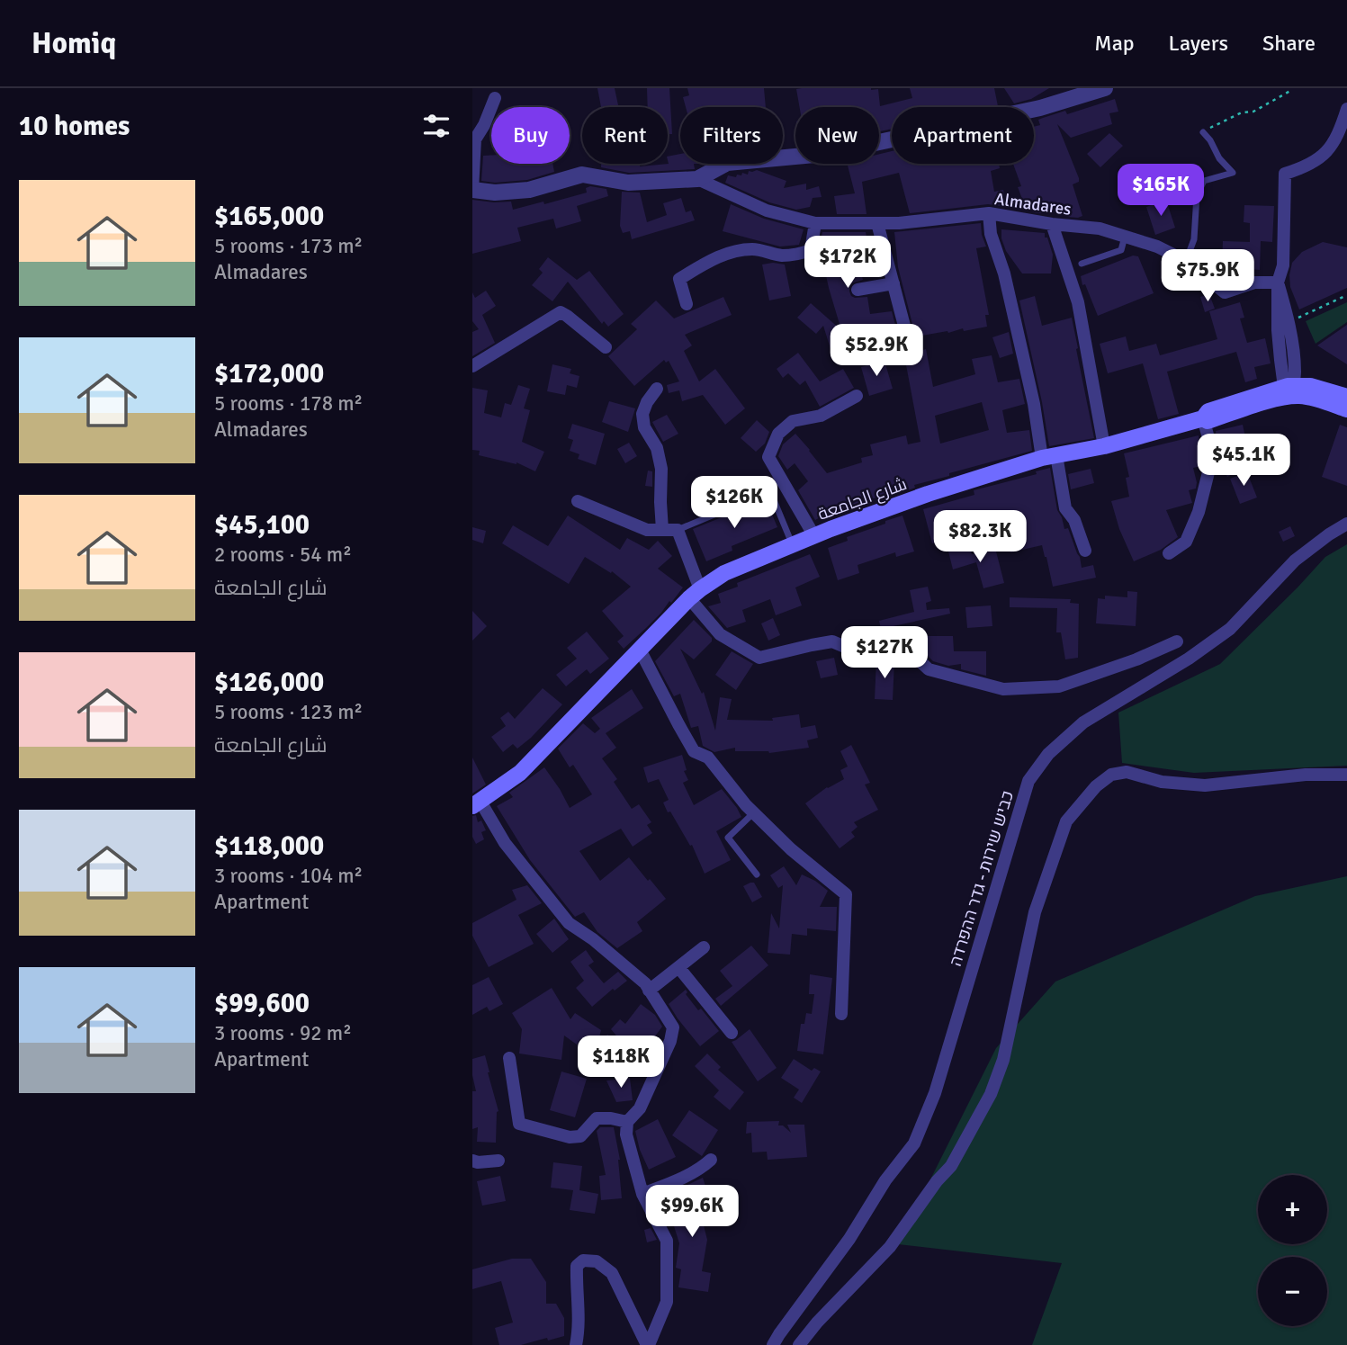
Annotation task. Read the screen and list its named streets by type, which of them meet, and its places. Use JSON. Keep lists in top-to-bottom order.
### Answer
{
  "streets": {
    "main road": ["شارع الجامعة"],
    "street": ["Almadares", "כביש שירות - גדר ההפרדה"]
  },
  "page": {
    "header": "Homiq",
    "nav": ["Map", "Layers", "Share"],
    "heading": "10 homes",
    "chip": [
      "Buy",
      "Rent",
      "Filters",
      "New",
      "Apartment"
    ],
    "list": [
      {
        "name": "$165,000",
        "note": "5 rooms · 173 m² · Almadares"
      },
      {
        "name": "$172,000",
        "note": "5 rooms · 178 m² · Almadares"
      },
      {
        "name": "$45,100",
        "note": "2 rooms · 54 m² · شارع الجامعة"
      },
      {
        "name": "$126,000",
        "note": "5 rooms · 123 m² · شارع الجامعة"
      },
      {
        "name": "$118,000",
        "note": "3 rooms · 104 m² · Apartment"
      },
      {
        "name": "$99,600",
        "note": "3 rooms · 92 m² · Apartment"
      }
    ],
    "price": [
      "$165K",
      "$172K",
      "$75.9K",
      "$52.9K",
      "$45.1K",
      "$126K",
      "$82.3K",
      "$127K",
      "$118K",
      "$99.6K"
    ],
    "map_buttons": ["+", "−"]
  }
}
